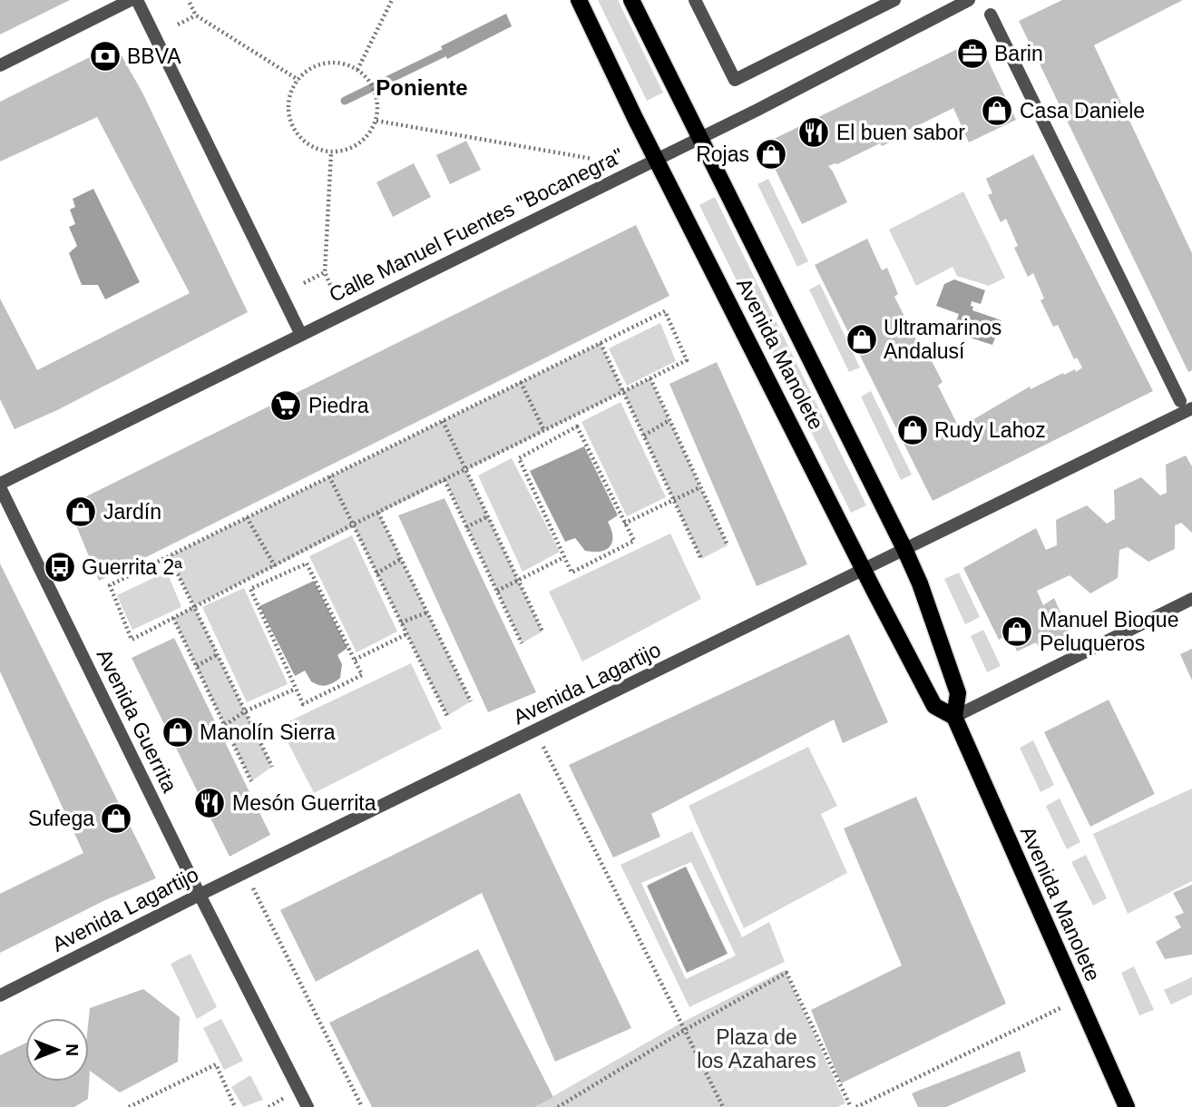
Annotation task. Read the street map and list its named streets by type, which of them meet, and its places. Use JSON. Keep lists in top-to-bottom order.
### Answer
{
  "streets": {
    "main road": ["Avenida Manolete"],
    "street": ["Calle Manuel Fuentes \"Bocanegra\"", "Avenida Lagartijo", "Avenida Guerrita"]
  },
  "crossings": [
    ["Calle Manuel Fuentes \"Bocanegra\"", "Avenida Manolete"],
    ["Calle Manuel Fuentes \"Bocanegra\"", "Avenida Guerrita"],
    ["Avenida Manolete", "Avenida Lagartijo"],
    ["Avenida Lagartijo", "Avenida Guerrita"]
  ],
  "districts": ["Poniente"],
  "parks": ["Plaza de los Azahares"],
  "places": {
    "office": ["Barin"],
    "bank": ["BBVA"],
    "shop": [
      "Casa Daniele",
      "Rojas",
      "Ultramarinos Andalusí",
      "Rudy Lahoz",
      "Jardín",
      "Manuel Bioque Peluqueros",
      "Manolín Sierra",
      "Sufega"
    ],
    "restaurant": ["El buen sabor", "Mesón Guerrita"],
    "supermarket": ["Piedra"],
    "bus stop": ["Guerrita 2ª"]
  },
  "north": "right"
}
